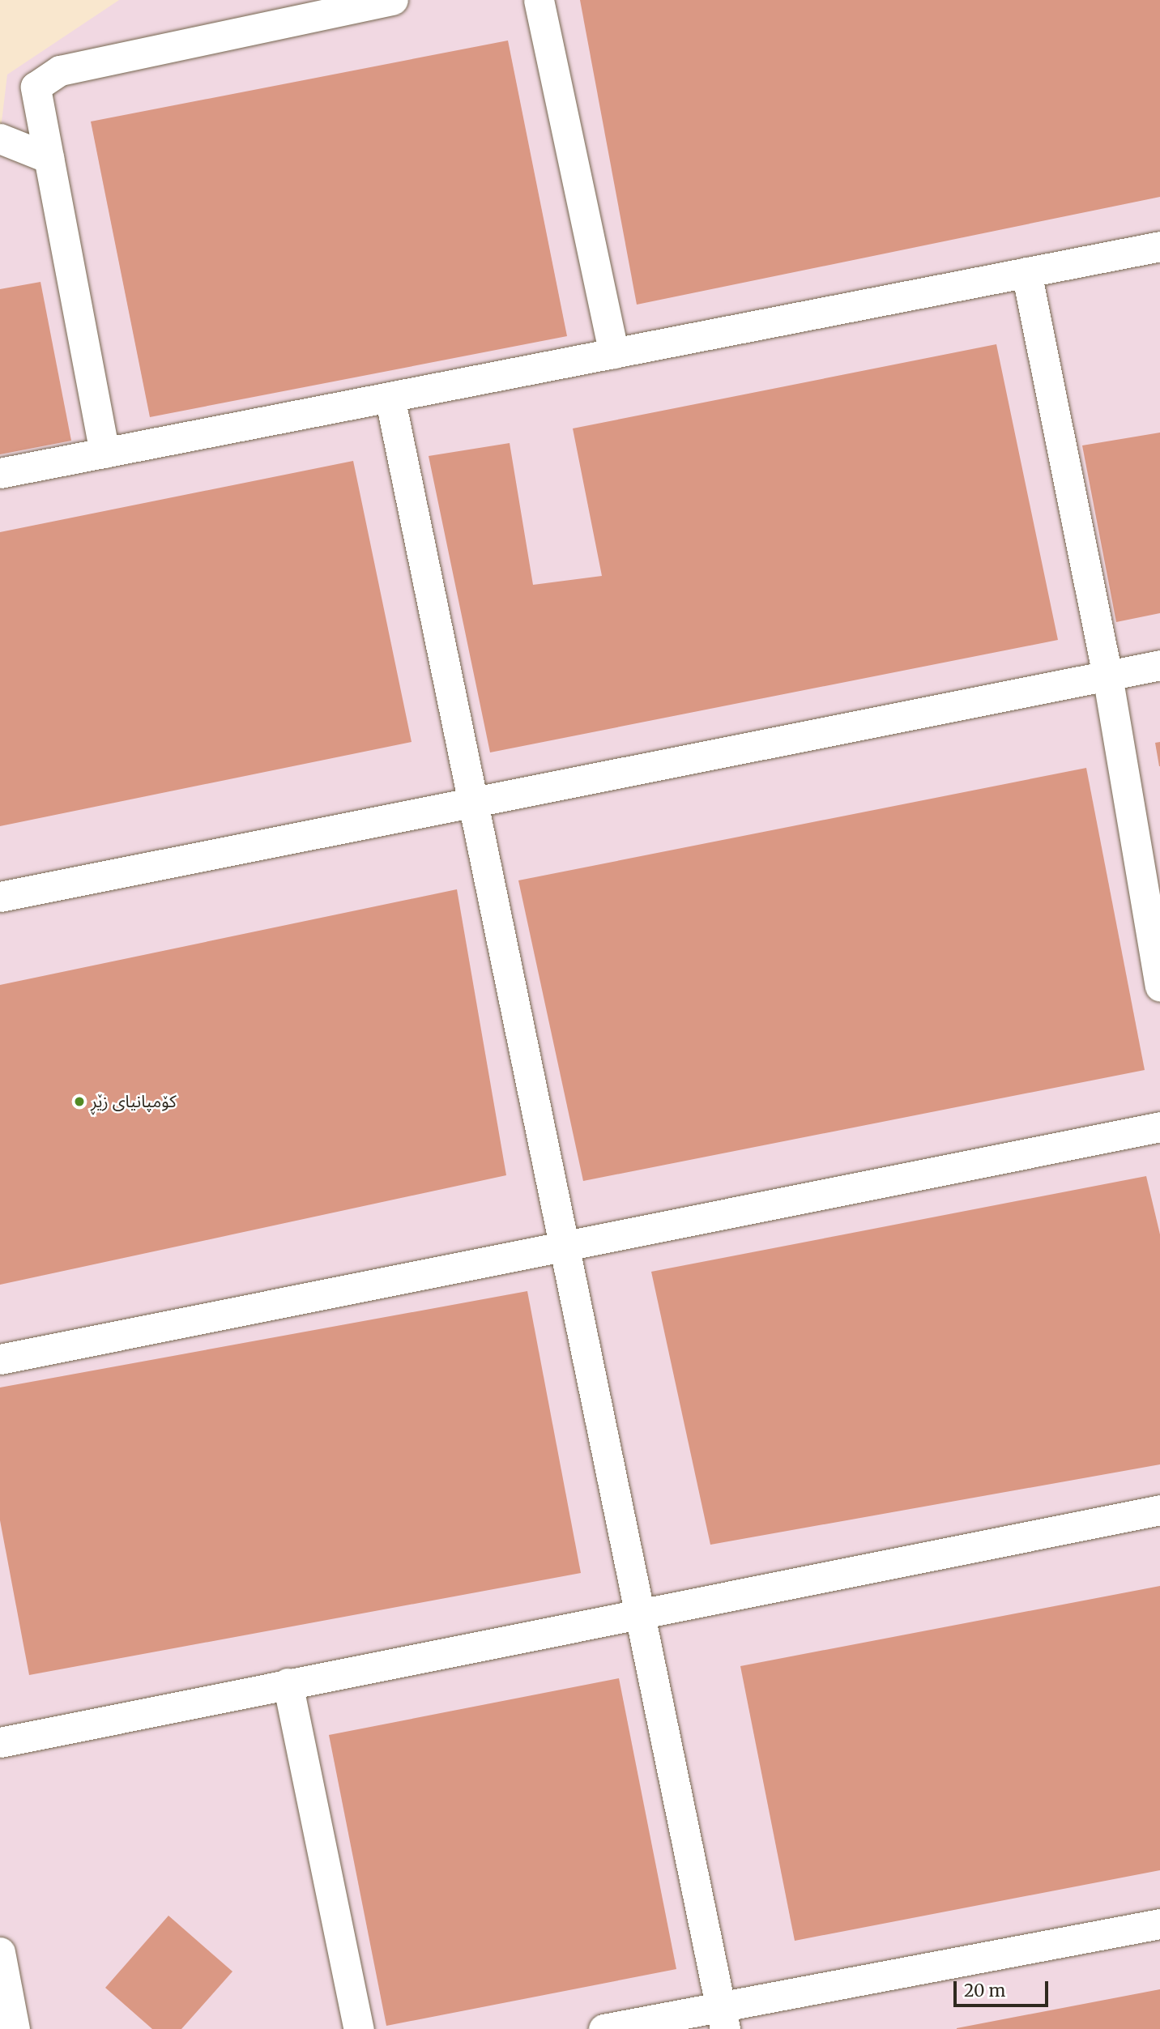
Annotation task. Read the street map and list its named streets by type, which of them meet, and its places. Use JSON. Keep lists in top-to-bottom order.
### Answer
{
  "places": ["کۆمپانیای زێڕ"],
  "scale_bar": "20 m"
}
